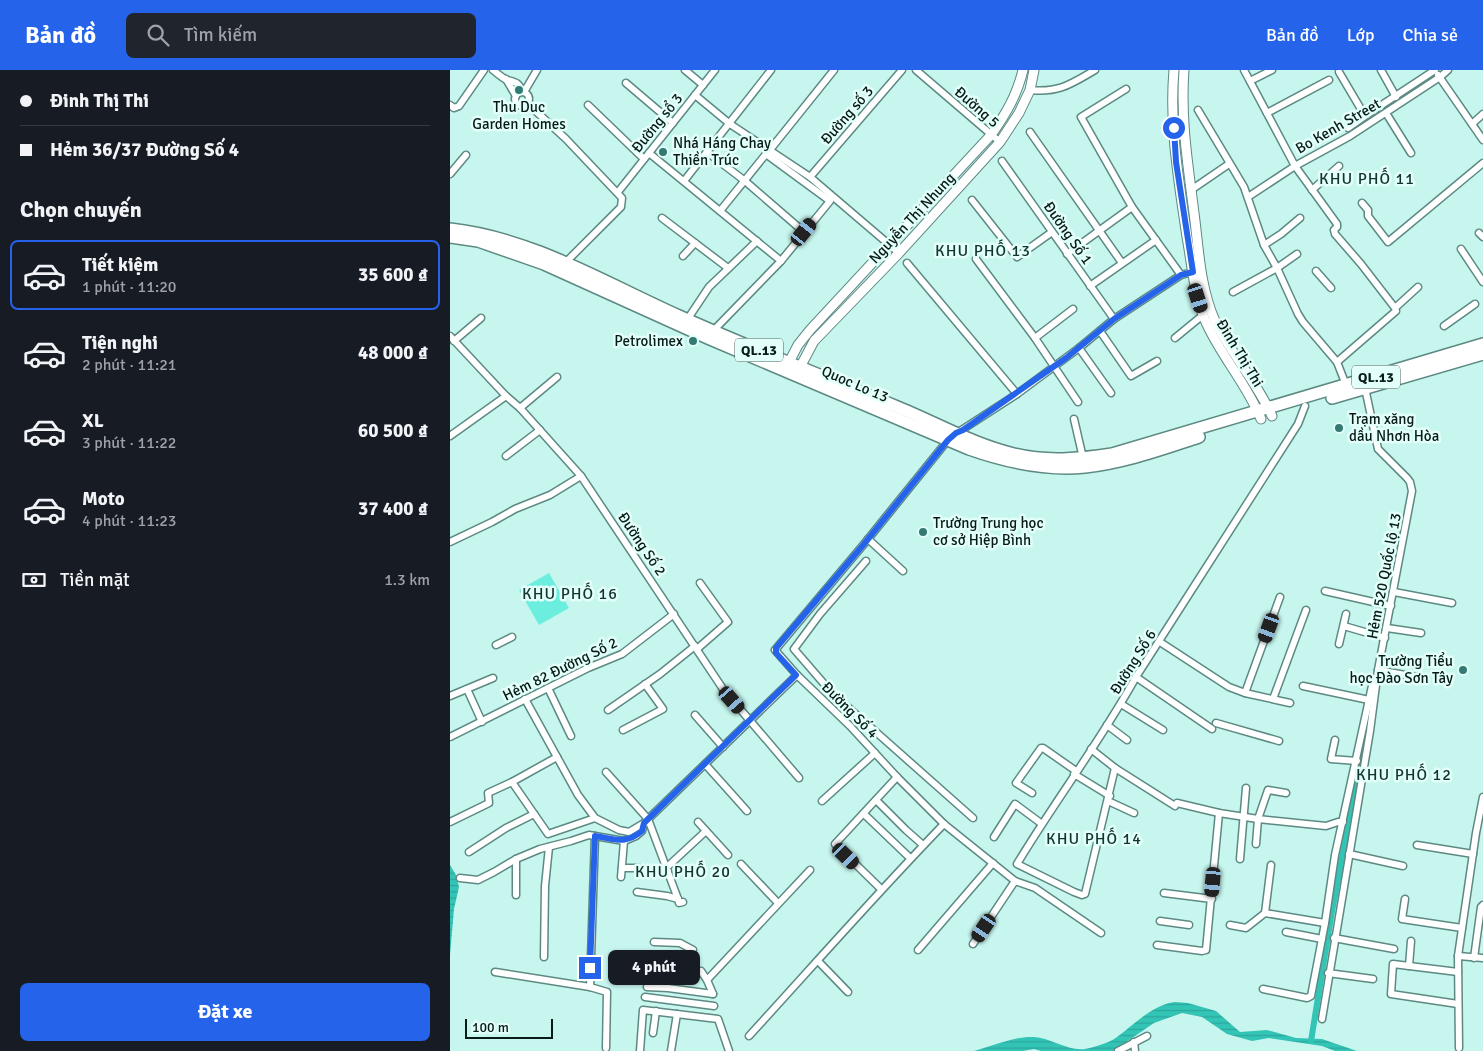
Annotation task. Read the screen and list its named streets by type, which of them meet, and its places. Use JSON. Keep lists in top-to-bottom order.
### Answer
{
  "streets": {
    "highway": ["QL.13", "Quoc Lo 13"],
    "street": [
      "Đường 5",
      "Đường số 3",
      "Đường sổ 3",
      "Bo Kenh Street",
      "Nguyễn Thị Nhung",
      "Đường Số 1",
      "Đinh Thị Thi",
      "Đường Số 2",
      "Hẻm 520 Quốc lộ 13",
      "Đường Số 6",
      "Hẻm 82 Đường Số 2",
      "Đường Số 4"
    ]
  },
  "crossings": [
    ["Đường 5", "Nguyễn Thị Nhung"],
    ["Đường sổ 3", "Quoc Lo 13"],
    ["Nguyễn Thị Nhung", "Quoc Lo 13"],
    ["Đinh Thị Thi", "Quoc Lo 13"],
    ["Quoc Lo 13", "Hẻm 520 Quốc lộ 13"],
    ["Quoc Lo 13", "Đường Số 6"],
    ["Quoc Lo 13", "Đường Số 4"],
    ["Đường Số 2", "Hẻm 82 Đường Số 2"]
  ],
  "districts": [
    "KHU PHỐ 11",
    "KHU PHỐ 13",
    "KHU PHỐ 16",
    "KHU PHỐ 12",
    "KHU PHỐ 14",
    "KHU PHỐ 20"
  ],
  "places": [
    "Thu Duc Garden Homes",
    "Nhá Háng Chay Thiền Trúc",
    "Petrolimex",
    "Trạm xăng dầu Nhơn Hòa",
    "Trường Trung học cơ sở Hiệp Bình",
    "Trường Tiểu học Đào Sơn Tây"
  ],
  "scale_bar": "100 m",
  "page": {
    "header": "Bản đồ",
    "search": "Tìm kiếm",
    "nav": ["Bản đồ", "Lớp", "Chia sẻ"],
    "banner": ["Đinh Thị Thi", "Hẻm 36/37 Đường Số 4"],
    "heading": "Chọn chuyến",
    "list": [
      {
        "name": "Tiết kiệm",
        "note": "1 phút · 11:20",
        "value": "35 600 ₫"
      },
      {
        "name": "Tiện nghi",
        "note": "2 phút · 11:21",
        "value": "48 000 ₫"
      },
      {
        "name": "XL",
        "note": "3 phút · 11:22",
        "value": "60 500 ₫"
      },
      {
        "name": "Moto",
        "note": "4 phút · 11:23",
        "value": "37 400 ₫"
      }
    ],
    "pay": ["Tiền mặt", "1.3 km"],
    "bubble": "4 phút",
    "buttons": "Đặt xe",
    "scale": "100 m"
  }
}
